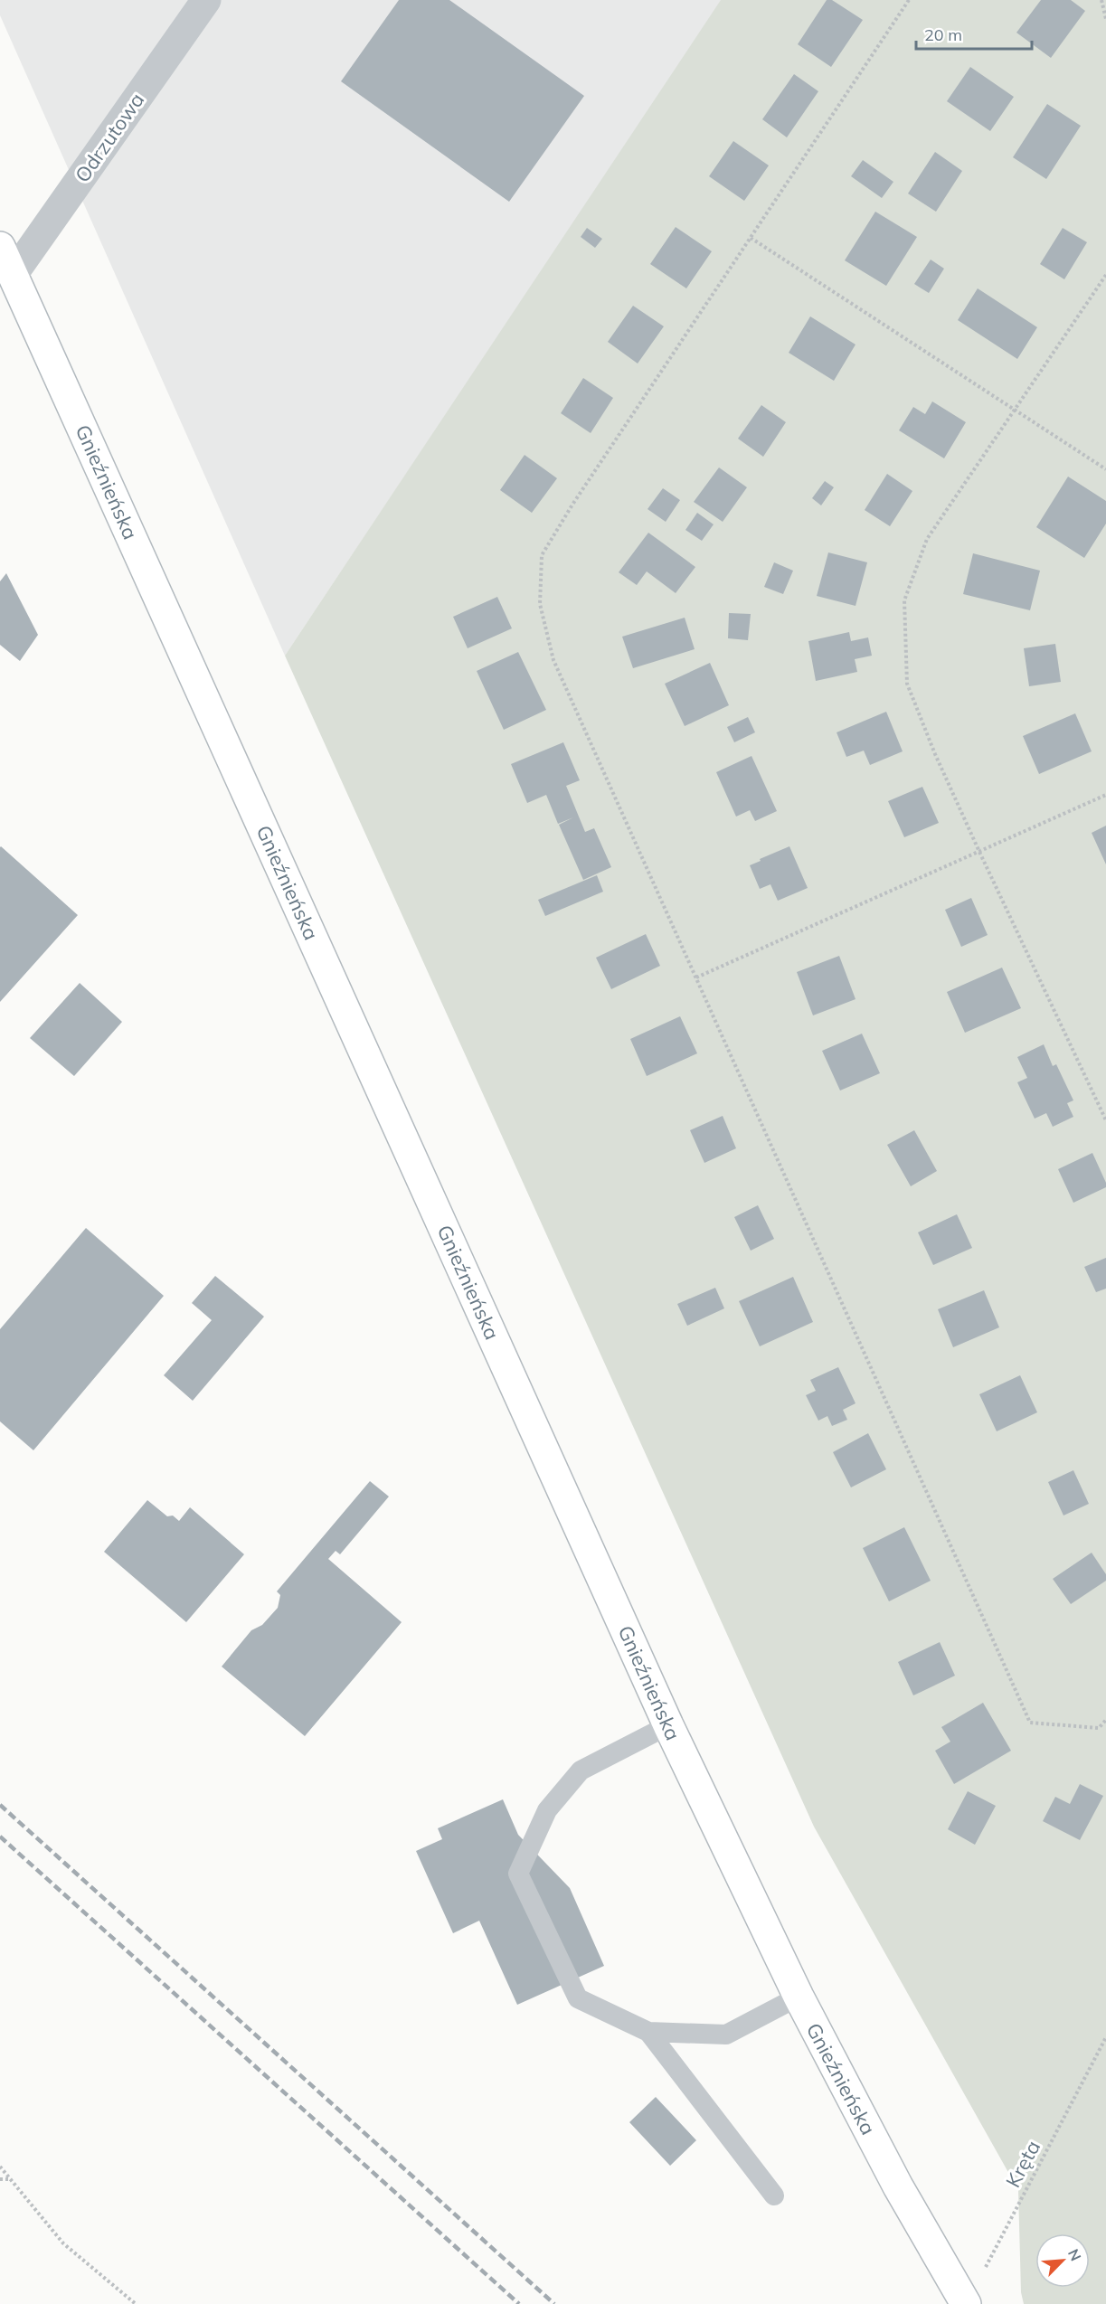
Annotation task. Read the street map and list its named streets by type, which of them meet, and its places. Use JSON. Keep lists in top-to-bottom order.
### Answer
{
  "streets": {
    "main road": ["Gnieźnieńska"],
    "street": ["Odrzutowa"],
    "path": ["Kręta"]
  },
  "crossings": [
    ["Odrzutowa", "Gnieźnieńska"]
  ],
  "scale_bar": "20 m",
  "north": "top right"
}
